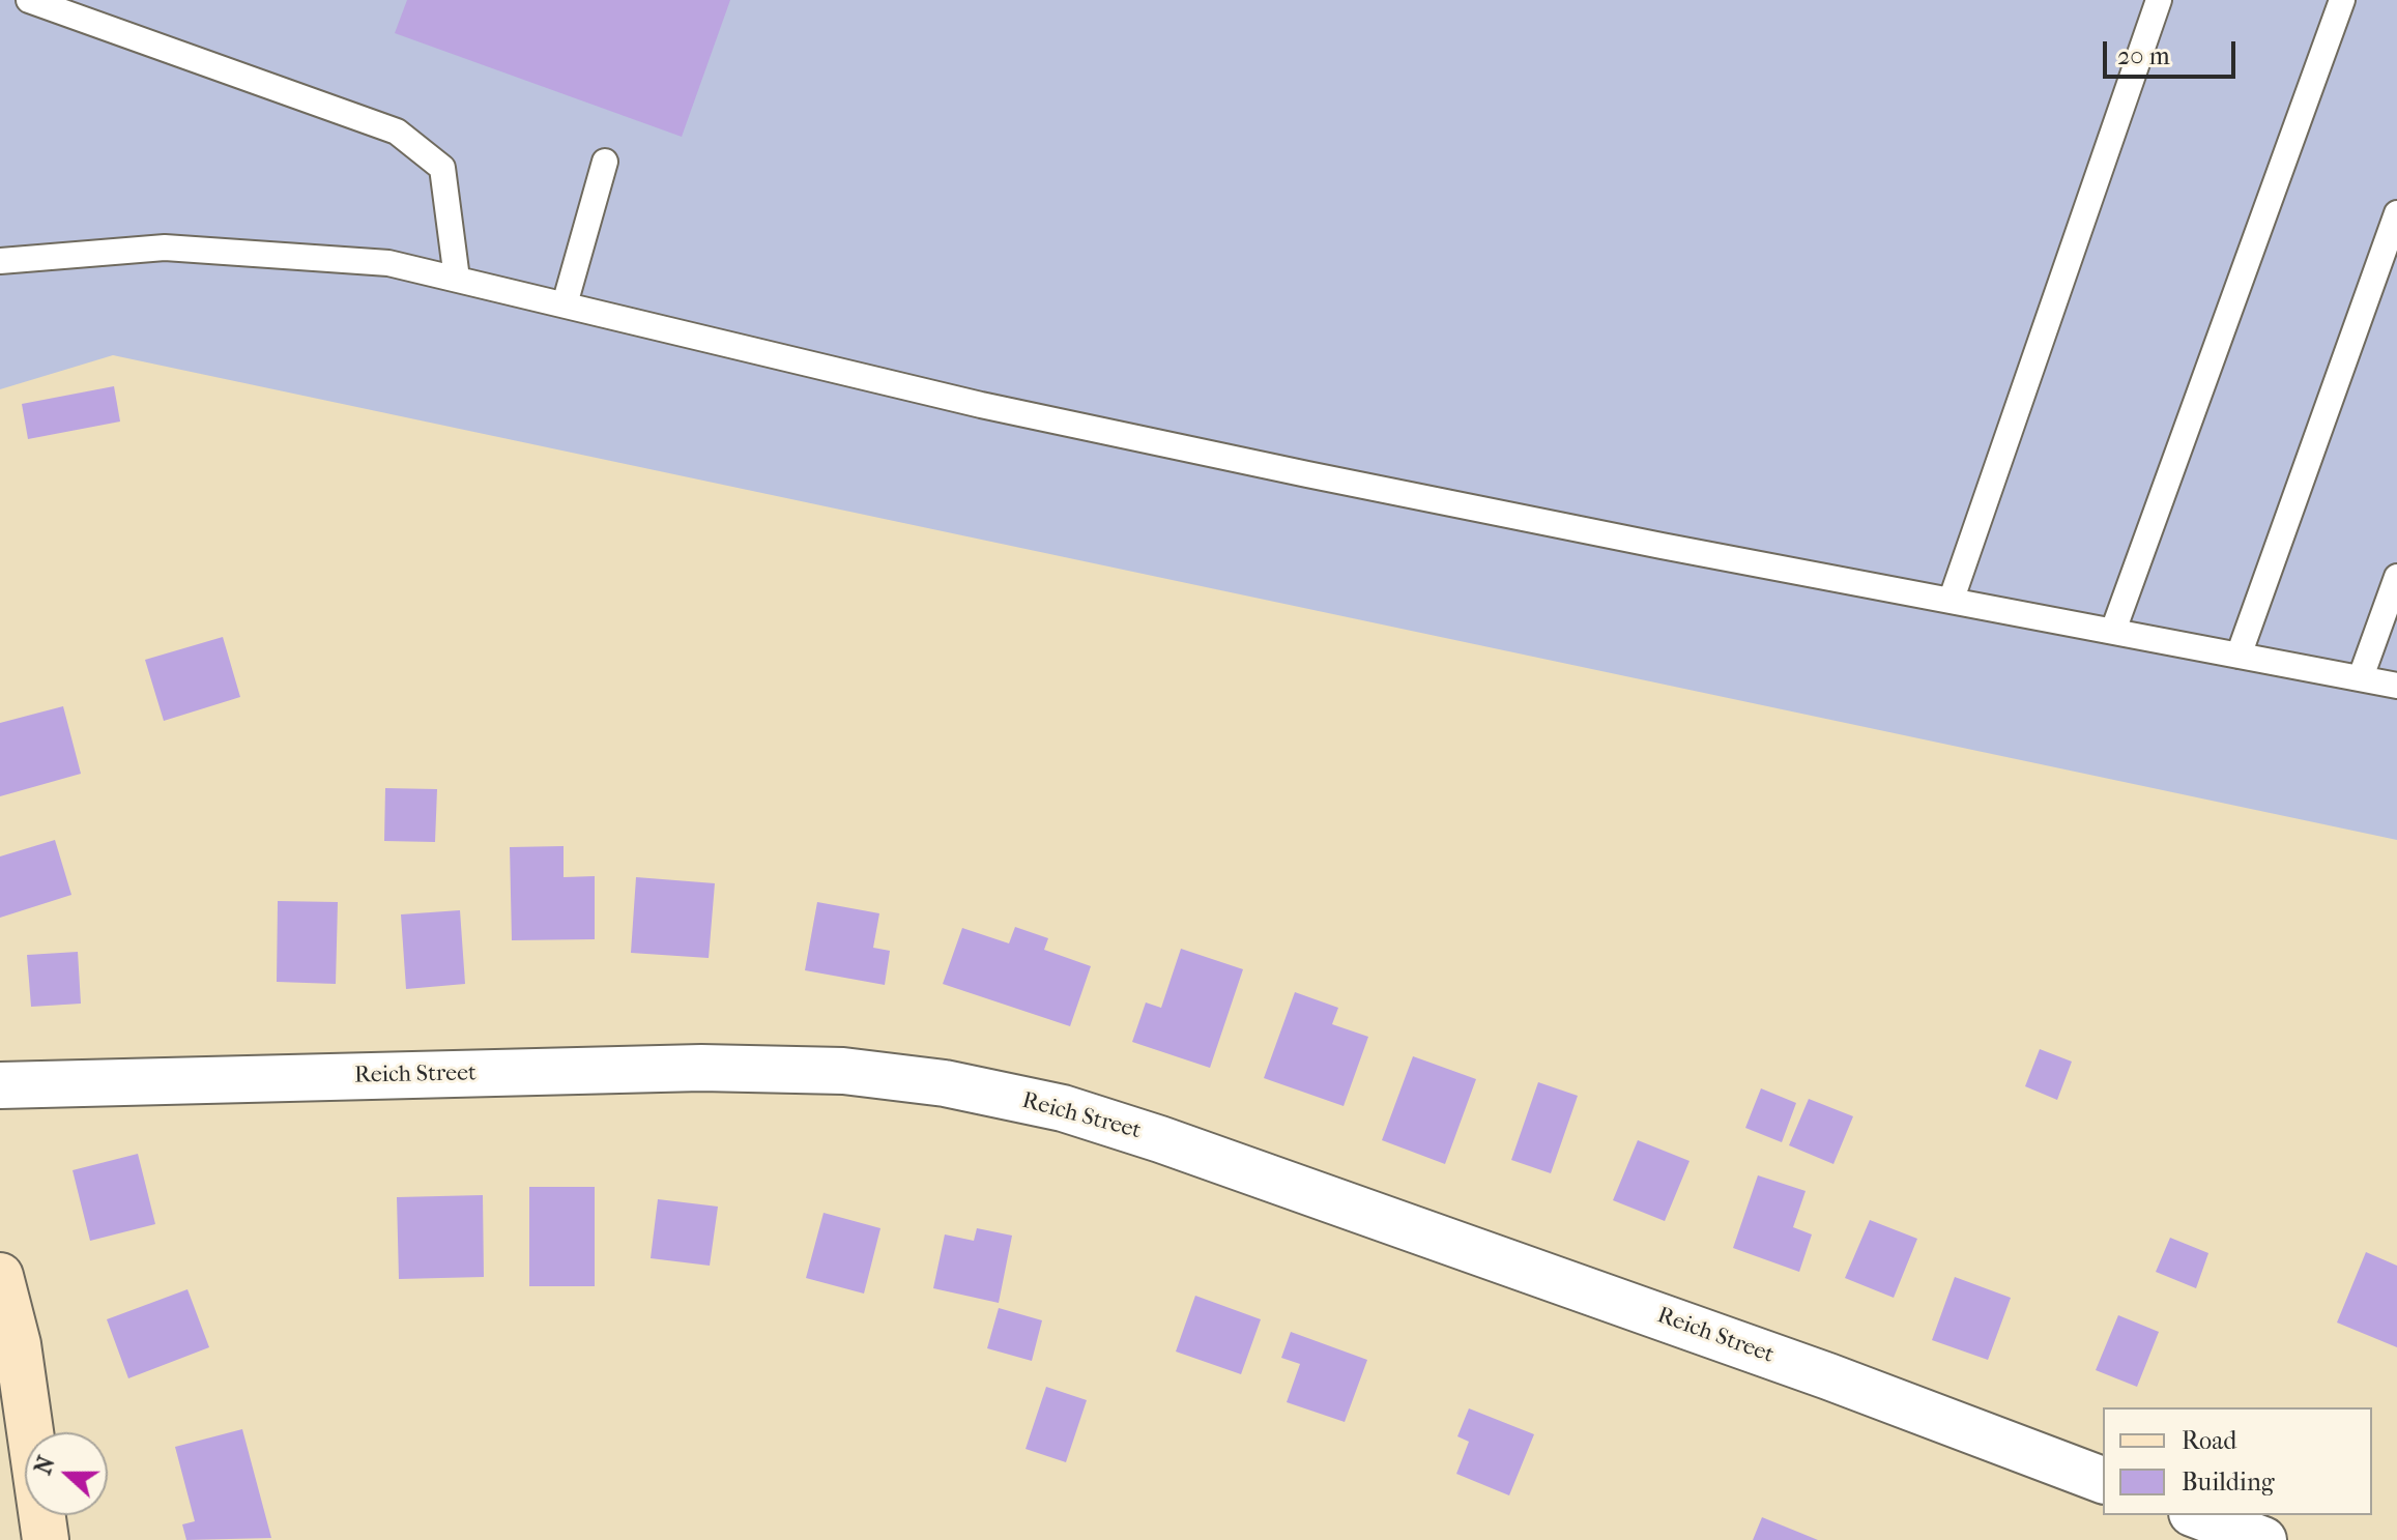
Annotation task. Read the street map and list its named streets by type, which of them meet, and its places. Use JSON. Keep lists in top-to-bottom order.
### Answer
{
  "streets": {
    "street": ["Reich Street"]
  },
  "legend": ["Road", "Building"],
  "scale_bar": "20 m",
  "north": "left"
}
